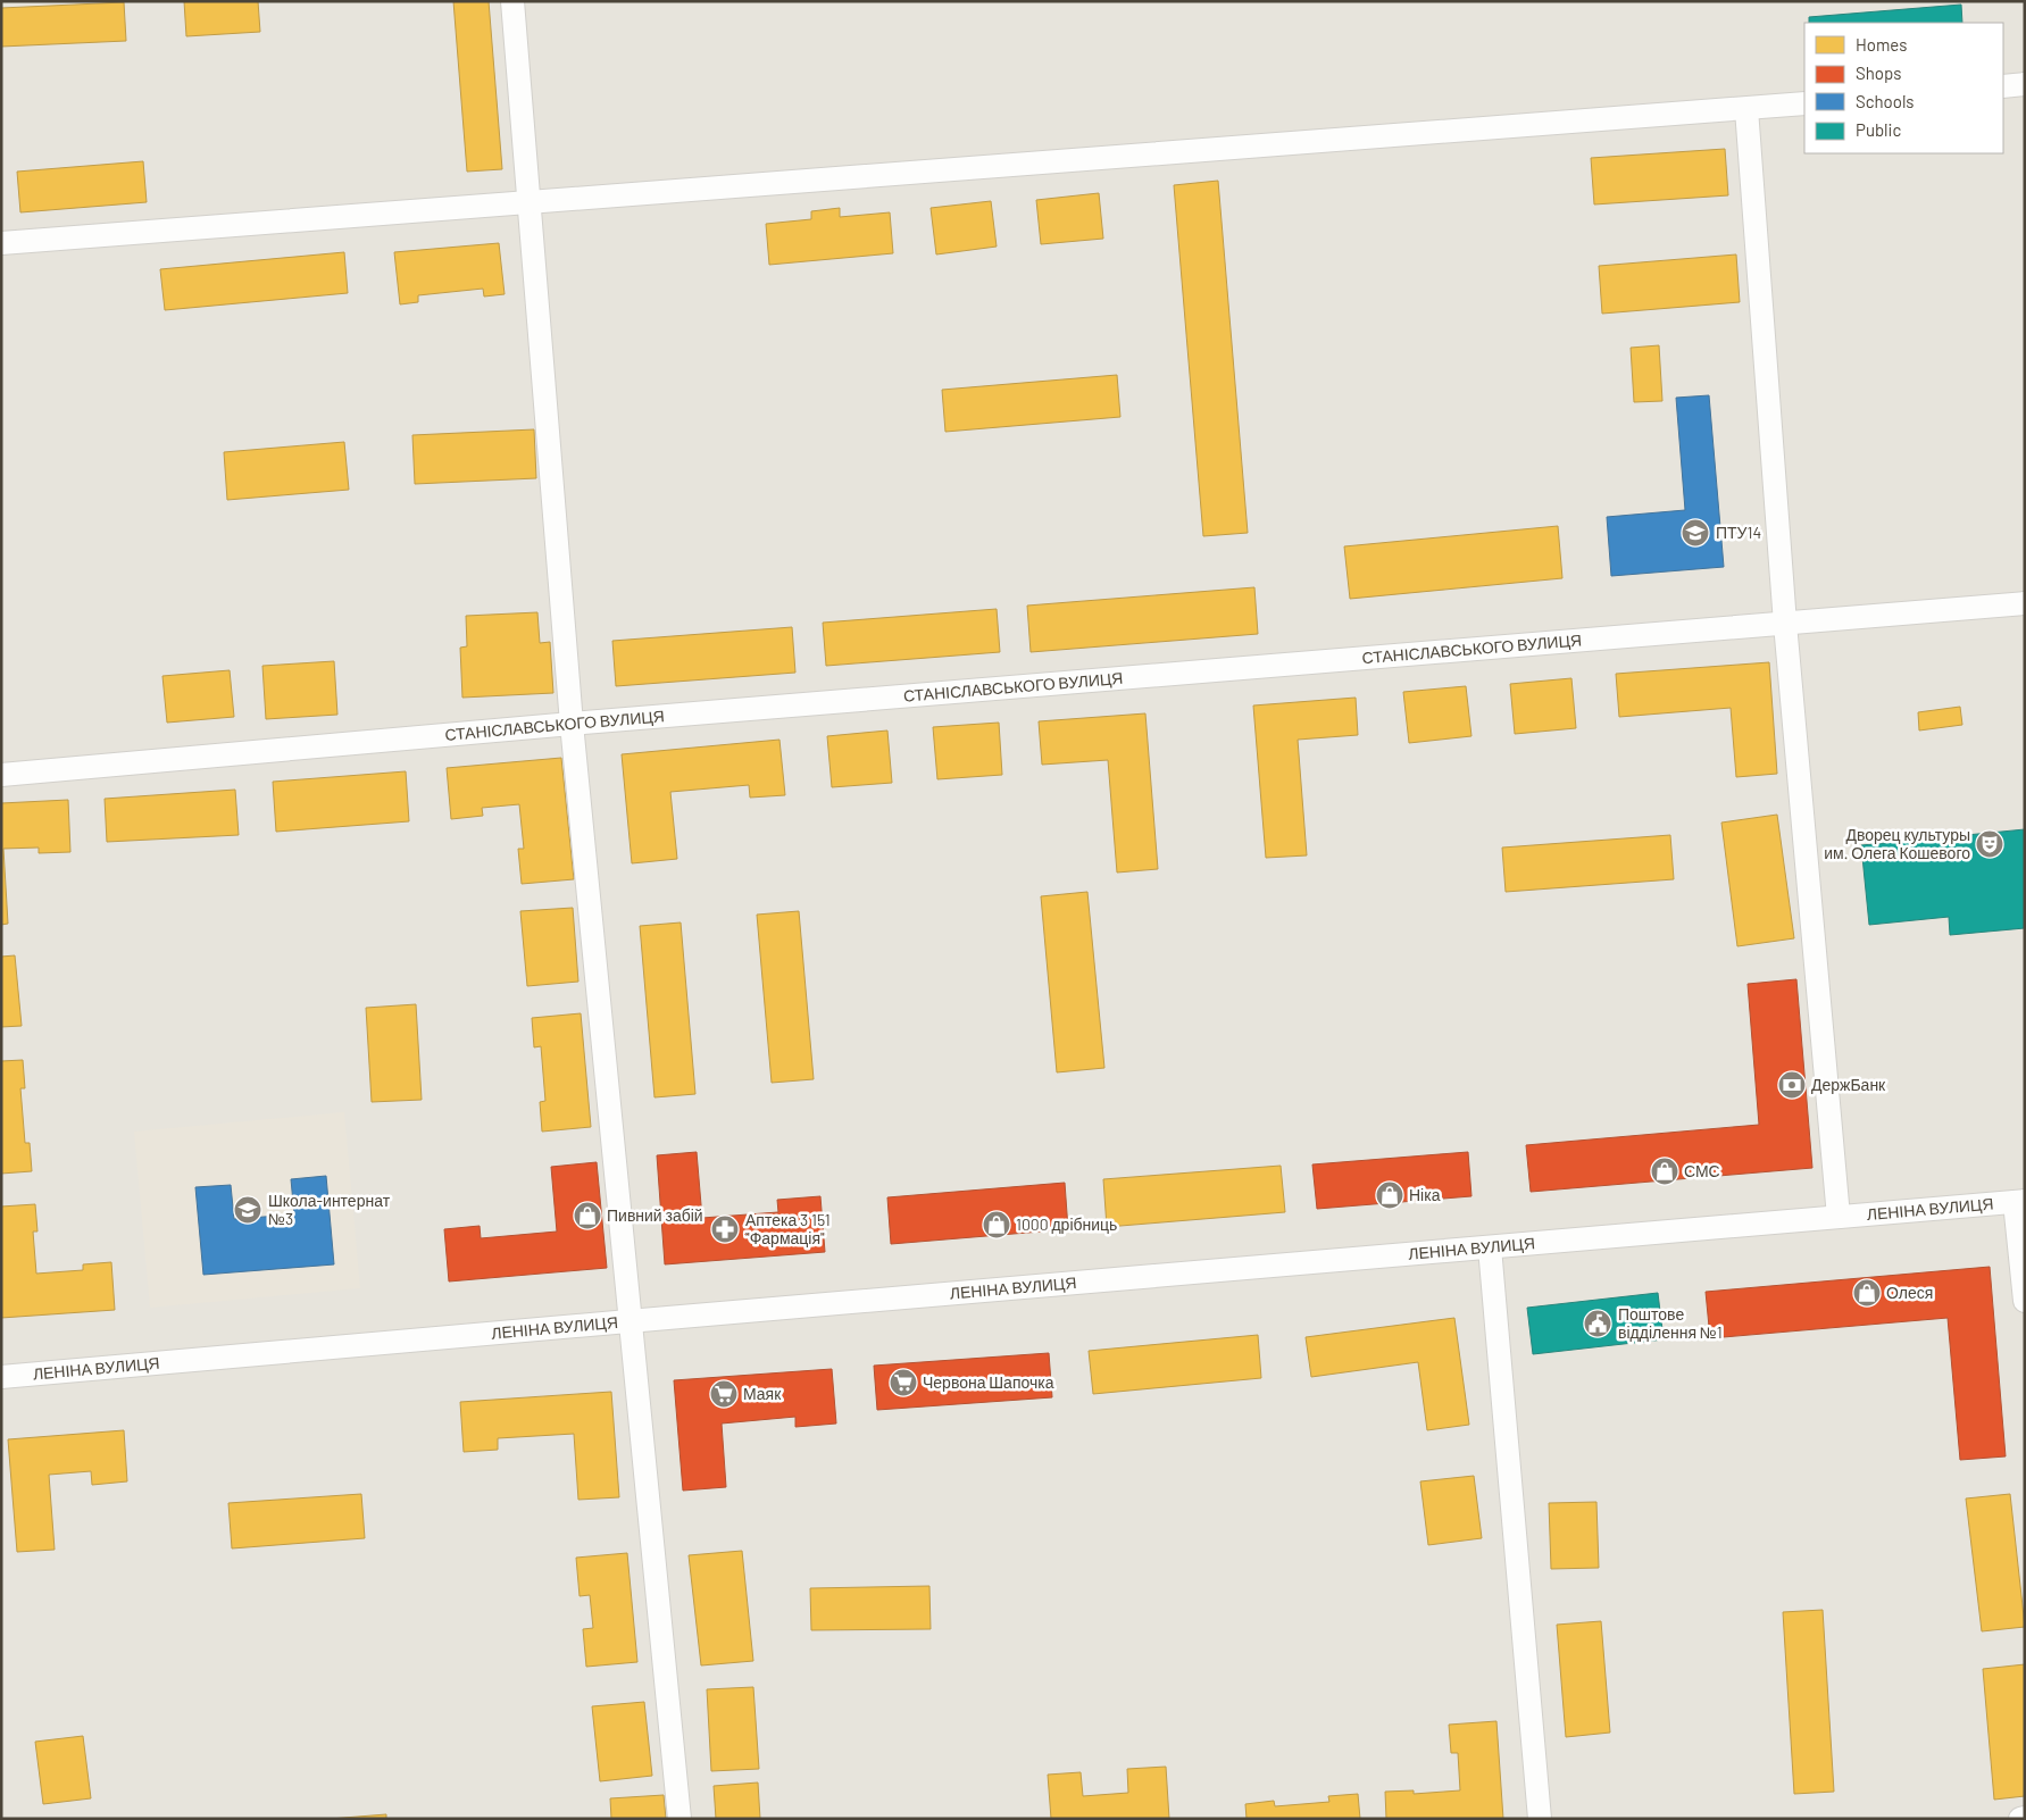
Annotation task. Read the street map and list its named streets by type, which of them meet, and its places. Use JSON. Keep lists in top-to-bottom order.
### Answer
{
  "streets": {
    "street": ["СТАНІСЛАВСЬКОГО ВУЛИЦЯ", "ЛЕНІНА ВУЛИЦЯ"]
  },
  "places": {
    "school or university": ["ПТУ14", "Школа-интернат №3"],
    "theatre": ["Дворец культуры им. Олега Кошевого"],
    "bank": ["ДержБанк"],
    "shop": [
      "СМС",
      "Ніка",
      "Пивний забій",
      "1000 дрібниць",
      "Олеся"
    ],
    "pharmacy": ["Аптека 3 151 \"Фармація\""],
    "public building": ["Поштове відділення №1"],
    "supermarket": ["Червона Шапочка", "Маяк"]
  },
  "legend": [
    "Homes",
    "Shops",
    "Schools",
    "Public"
  ]
}
